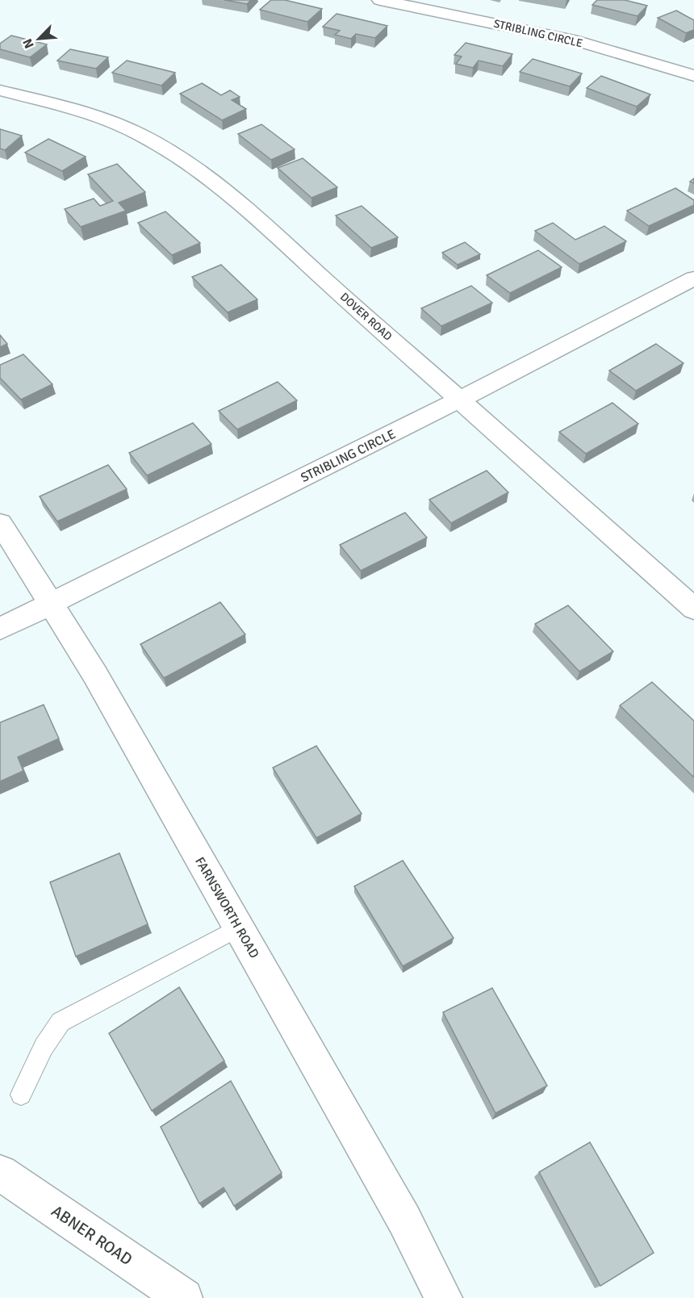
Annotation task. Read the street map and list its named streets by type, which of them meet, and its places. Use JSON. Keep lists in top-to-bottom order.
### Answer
{
  "streets": {
    "street": [
      "STRIBLING CIRCLE",
      "DOVER ROAD",
      "FARNSWORTH ROAD",
      "ABNER ROAD"
    ]
  },
  "crossings": [
    ["STRIBLING CIRCLE", "DOVER ROAD"],
    ["STRIBLING CIRCLE", "FARNSWORTH ROAD"]
  ],
  "north": "bottom left"
}
